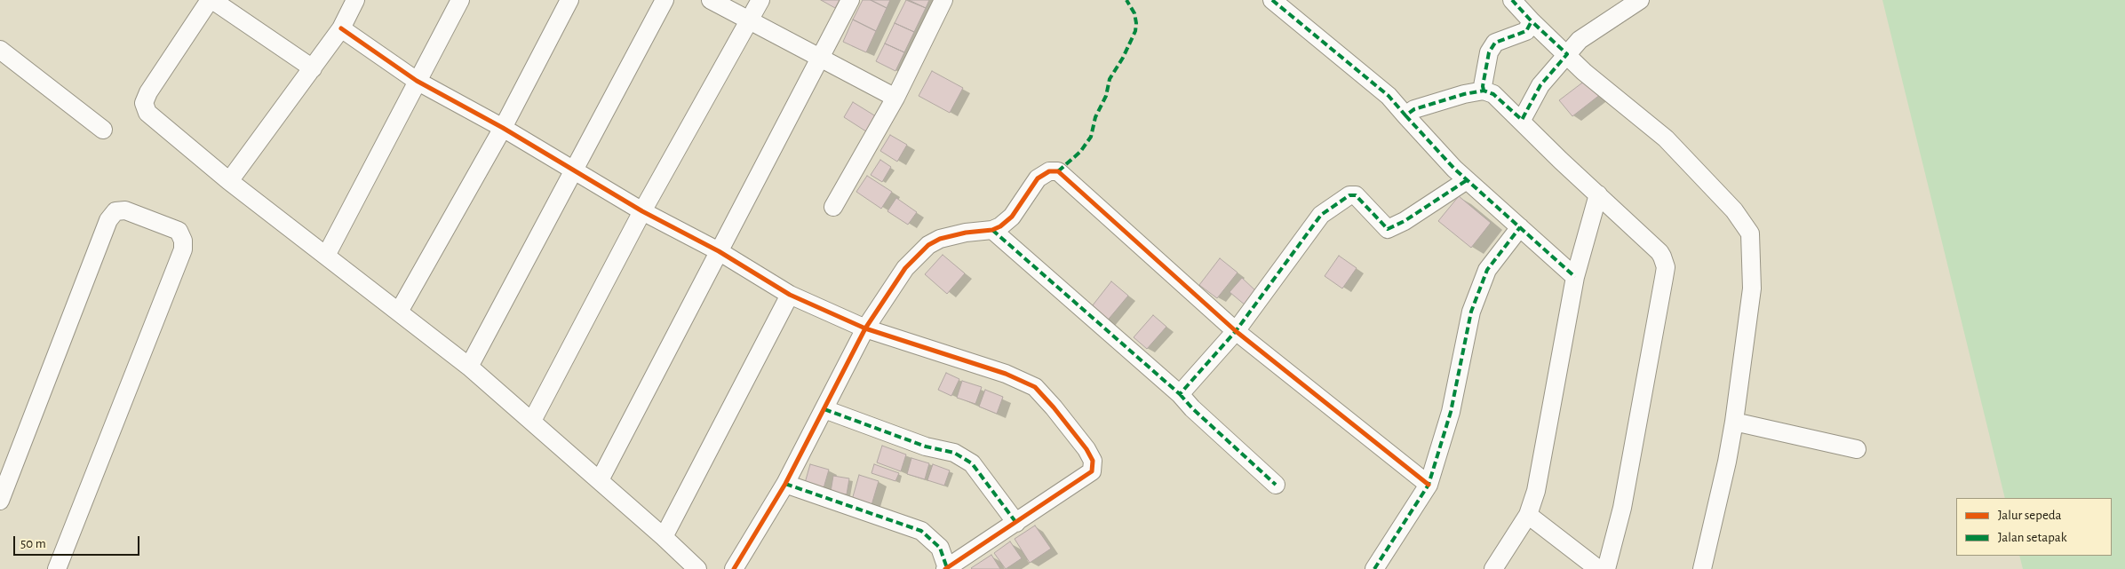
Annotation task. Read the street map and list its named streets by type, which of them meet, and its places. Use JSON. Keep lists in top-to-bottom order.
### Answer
{
  "legend": ["Jalur sepeda", "Jalan setapak"],
  "scale_bar": "50 m"
}
